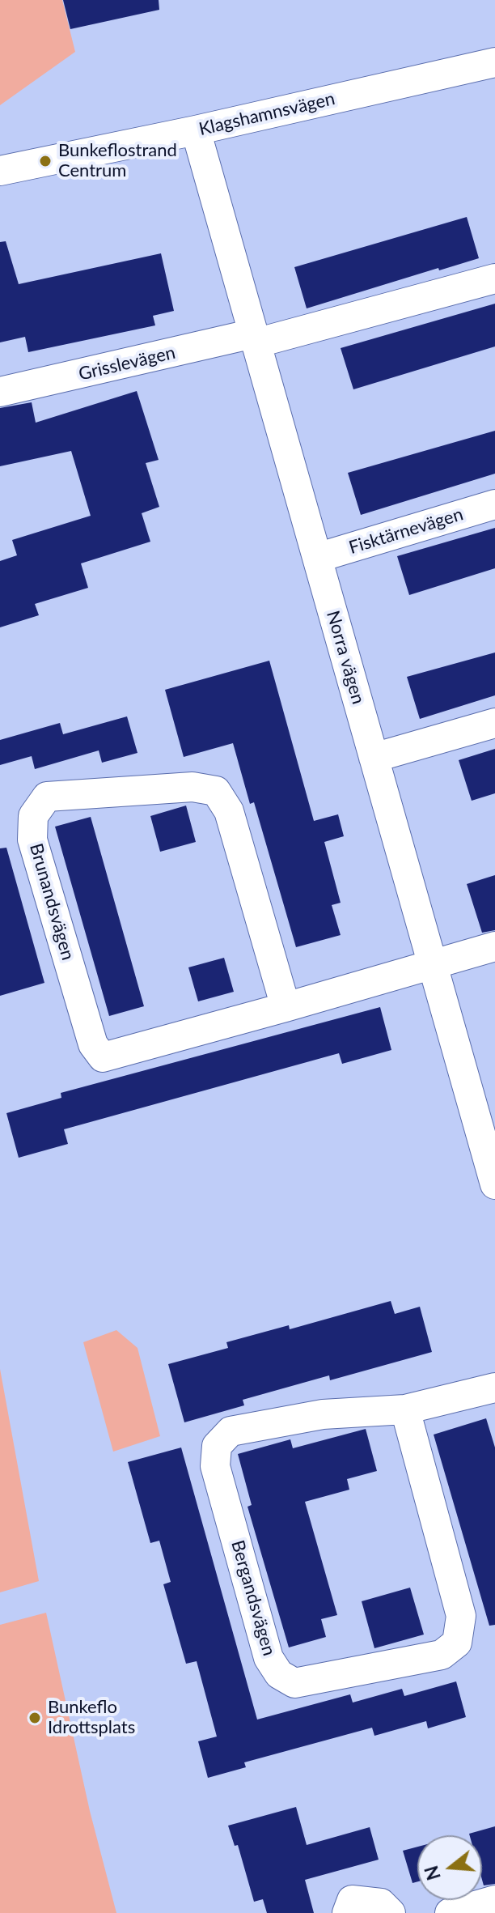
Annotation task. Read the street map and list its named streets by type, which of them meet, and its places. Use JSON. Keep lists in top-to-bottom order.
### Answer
{
  "streets": {
    "street": [
      "Klagshamnsvägen",
      "Grisslevägen",
      "Fisktärnevägen",
      "Norra vägen",
      "Brunandsvägen",
      "Bergandsvägen"
    ]
  },
  "crossings": [
    ["Klagshamnsvägen", "Norra vägen"],
    ["Grisslevägen", "Norra vägen"],
    ["Fisktärnevägen", "Norra vägen"],
    ["Norra vägen", "Brunandsvägen"]
  ],
  "places": ["Bunkeflostrand Centrum", "Bunkeflo Idrottsplats"],
  "north": "left"
}
